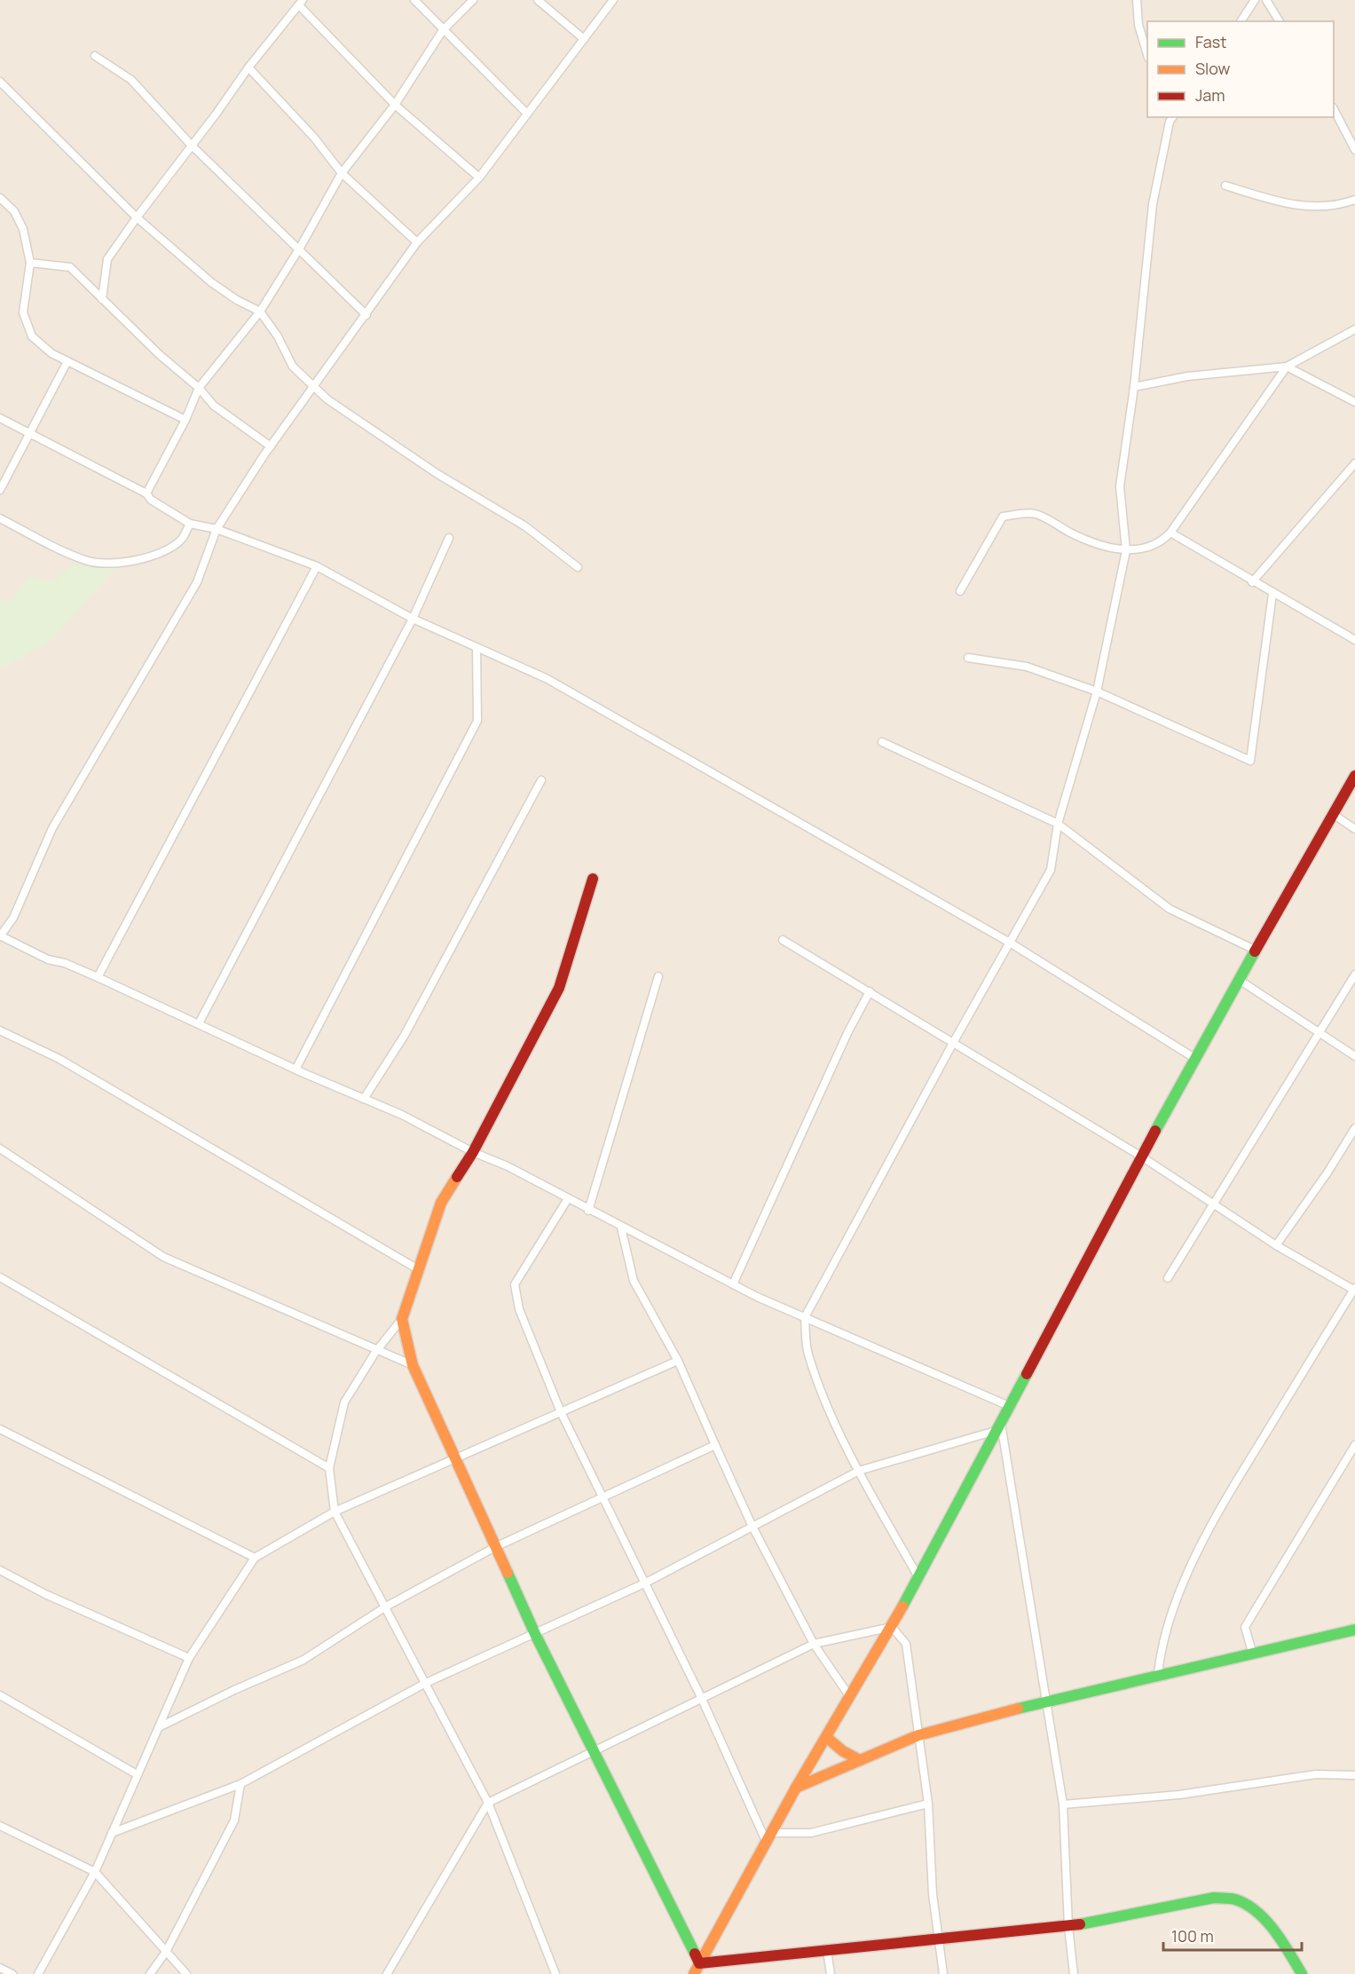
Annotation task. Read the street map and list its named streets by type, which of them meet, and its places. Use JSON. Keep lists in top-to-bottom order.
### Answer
{
  "legend": ["Fast", "Slow", "Jam"],
  "scale_bar": "100 m"
}
